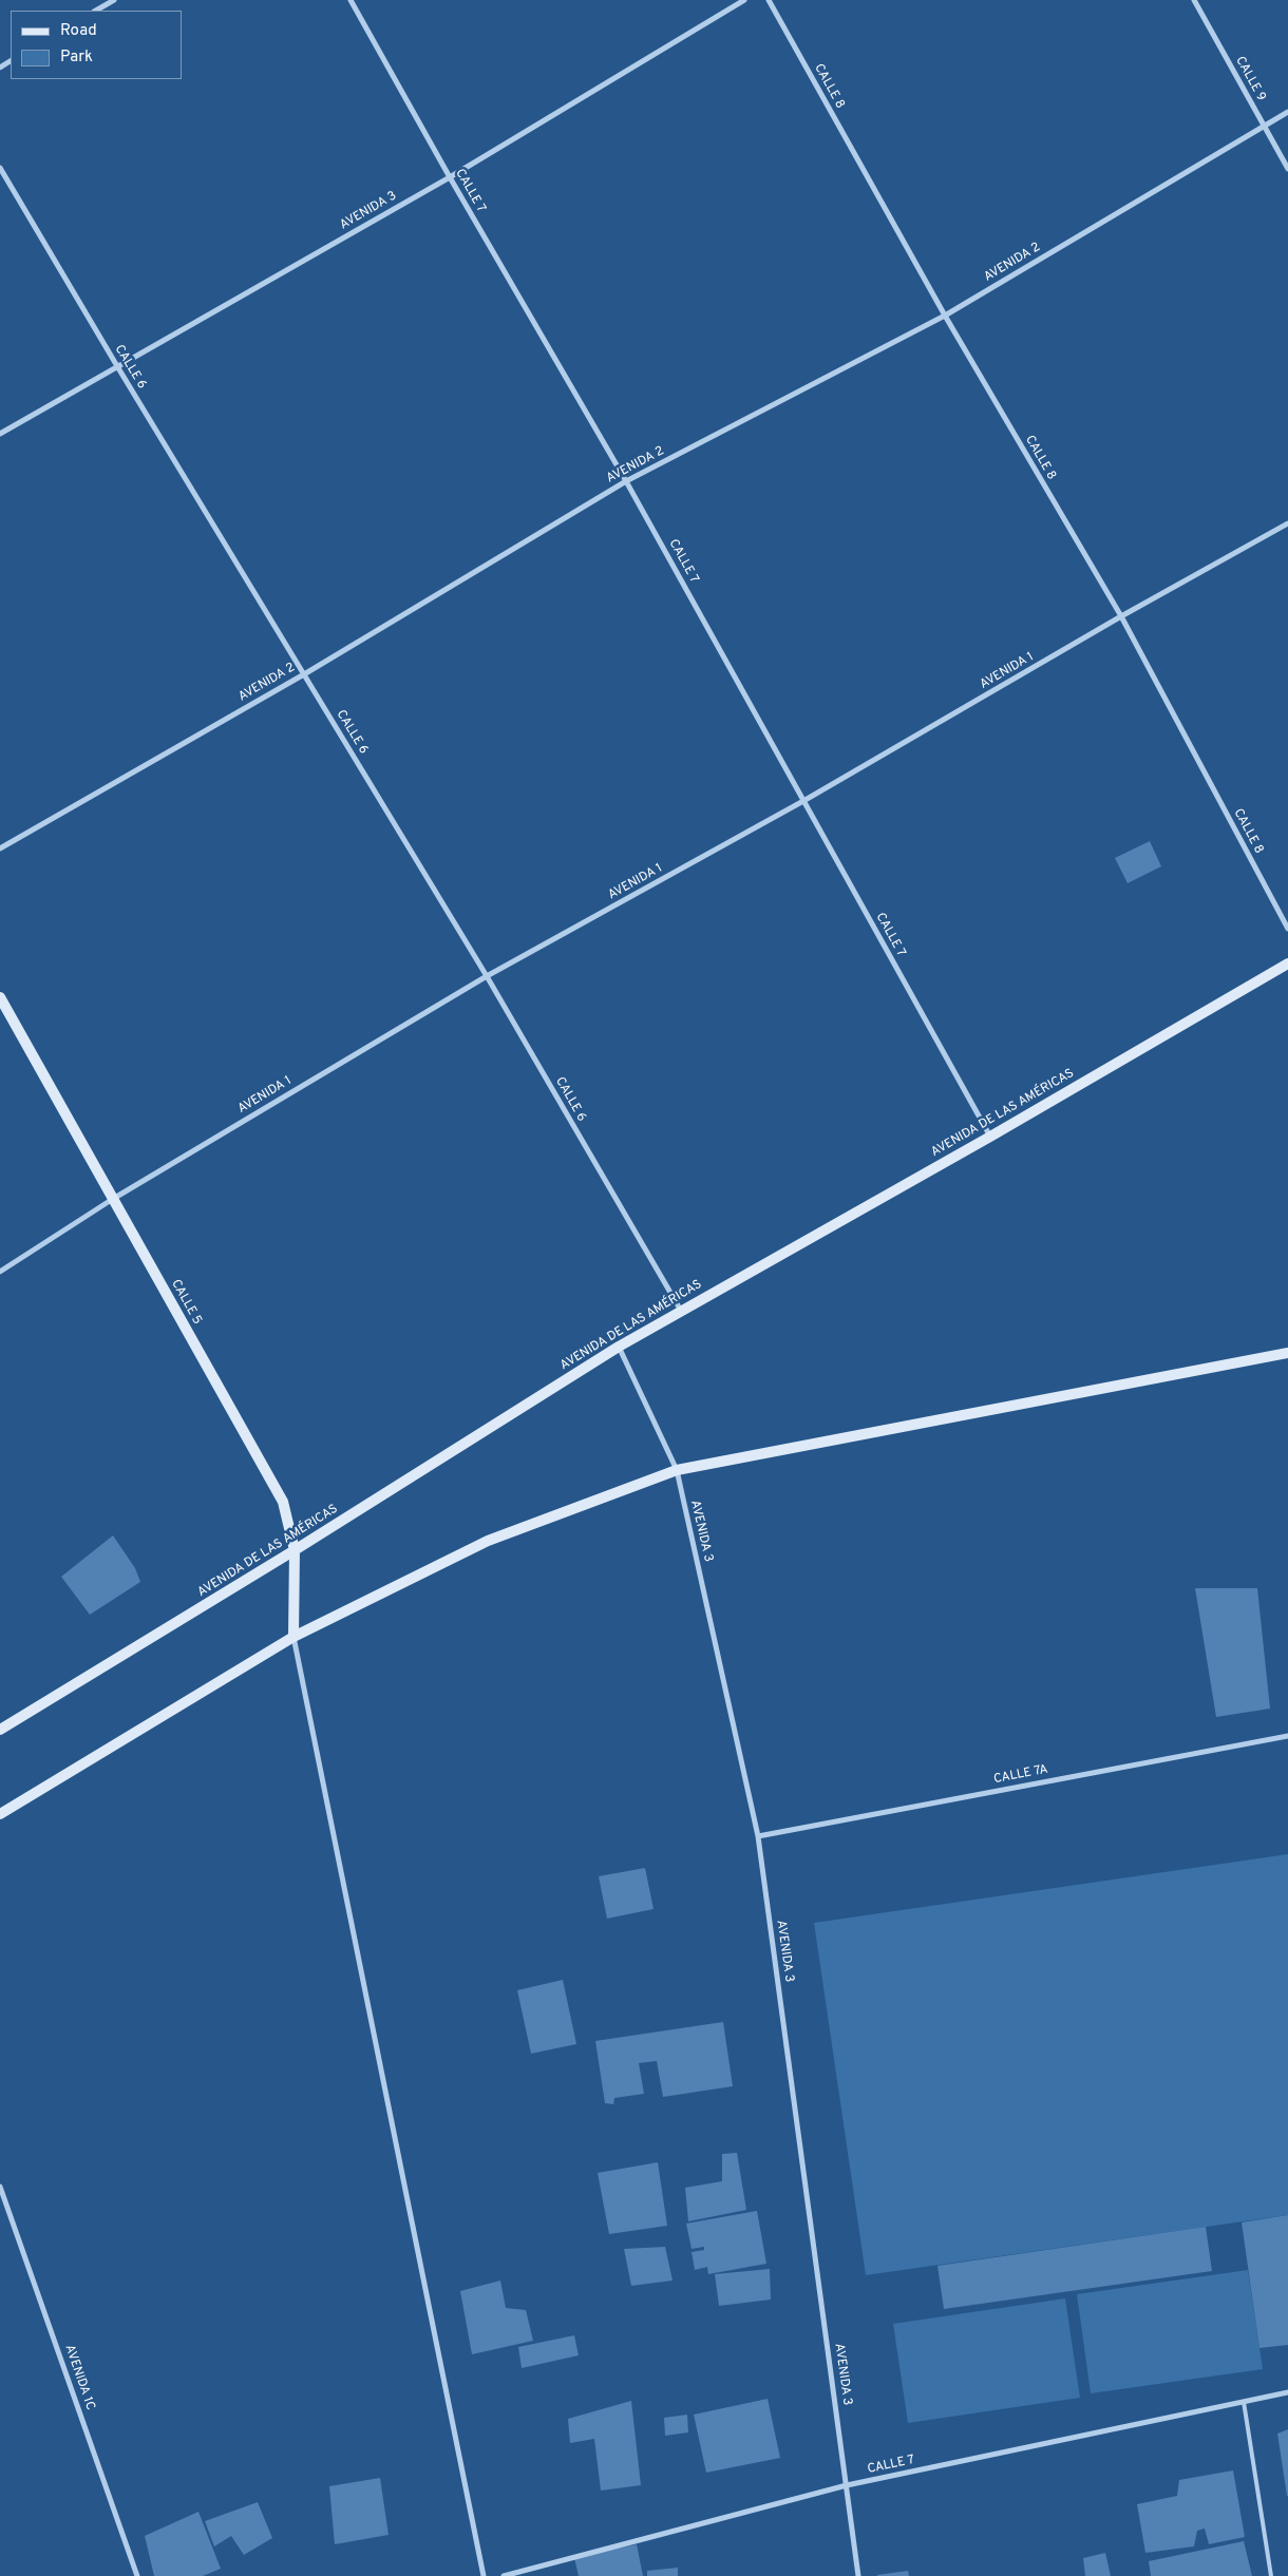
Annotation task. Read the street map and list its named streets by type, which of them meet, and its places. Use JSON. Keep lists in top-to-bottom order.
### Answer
{
  "streets": {
    "main road": ["AVENIDA DE LAS AMÉRICAS", "CALLE 5"],
    "street": [
      "CALLE 9",
      "CALLE 8",
      "CALLE 7",
      "AVENIDA 3",
      "AVENIDA 2",
      "CALLE 6",
      "AVENIDA 1",
      "CALLE 7A",
      "AVENIDA 1C"
    ]
  },
  "crossings": [
    ["CALLE 9", "AVENIDA 2"],
    ["CALLE 8", "AVENIDA 2"],
    ["CALLE 8", "AVENIDA 1"],
    ["CALLE 7", "AVENIDA 3"],
    ["CALLE 7", "AVENIDA 2"],
    ["CALLE 7", "AVENIDA 1"],
    ["CALLE 7", "AVENIDA DE LAS AMÉRICAS"],
    ["AVENIDA 3", "CALLE 6"],
    ["AVENIDA 3", "AVENIDA DE LAS AMÉRICAS"],
    ["AVENIDA 3", "CALLE 7A"],
    ["AVENIDA 2", "CALLE 6"],
    ["CALLE 6", "AVENIDA 1"],
    ["CALLE 6", "AVENIDA DE LAS AMÉRICAS"],
    ["AVENIDA 1", "CALLE 5"],
    ["AVENIDA DE LAS AMÉRICAS", "CALLE 5"]
  ],
  "legend": ["Road", "Park"]
}
